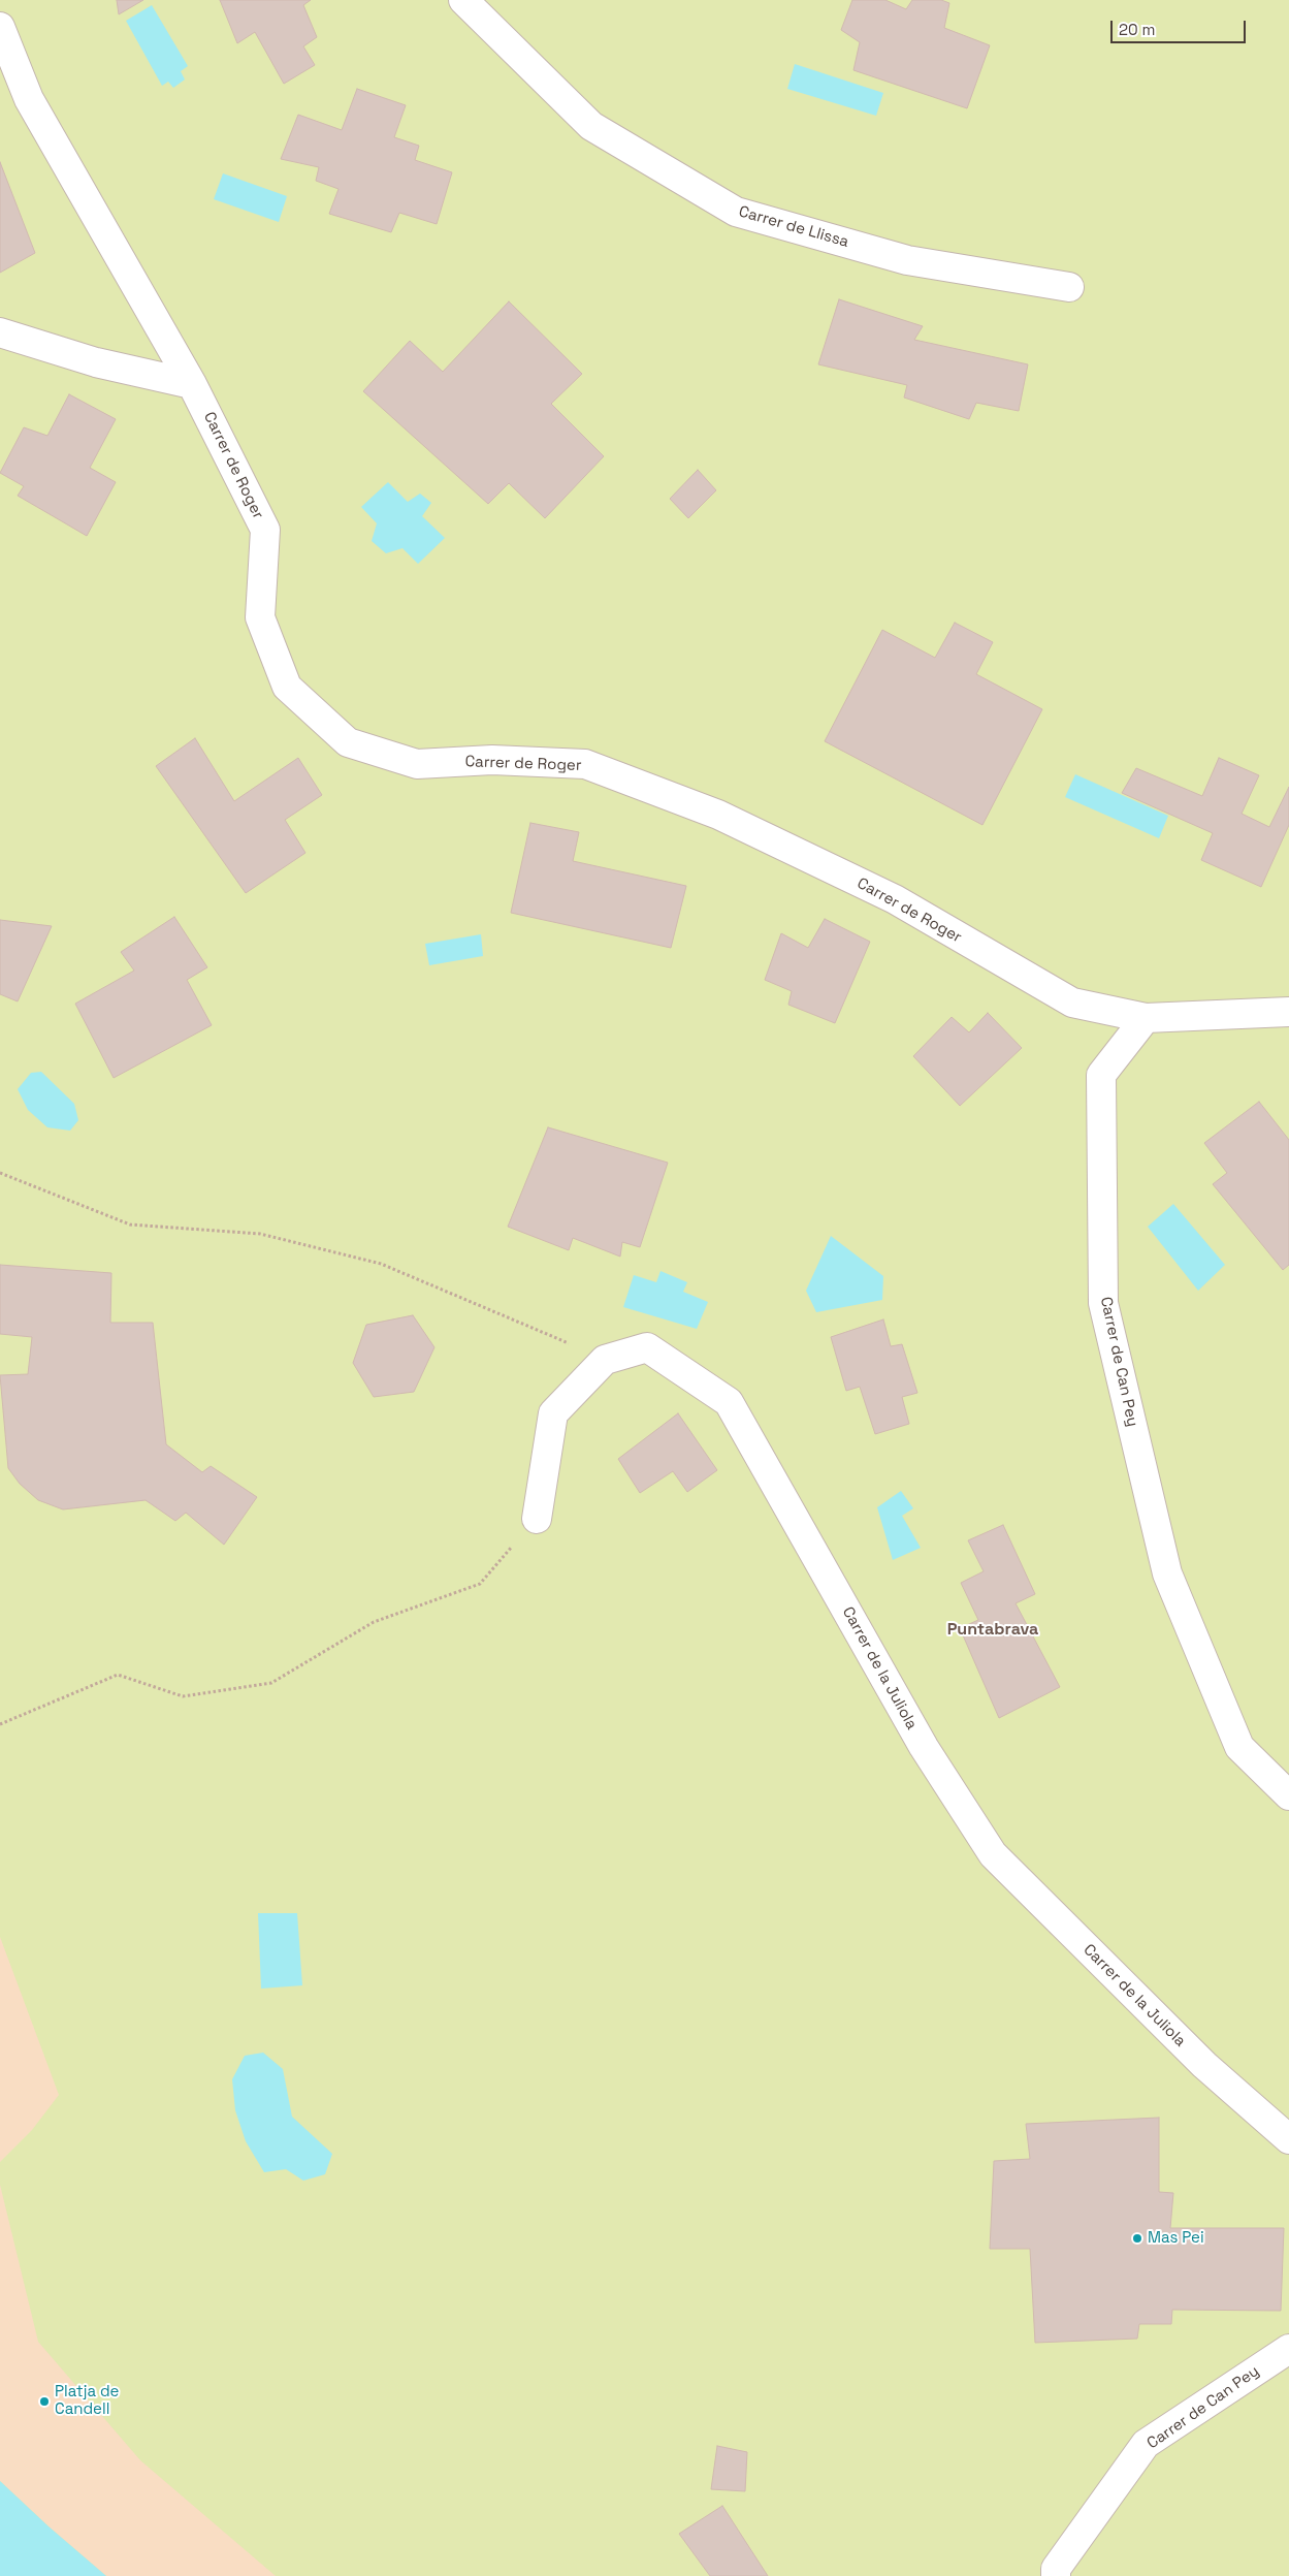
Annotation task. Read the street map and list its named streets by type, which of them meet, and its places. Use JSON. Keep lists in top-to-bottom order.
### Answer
{
  "streets": {
    "street": [
      "Carrer de Llissa",
      "Carrer de Roger",
      "Carrer de Can Pey",
      "Carrer de la Juliola"
    ]
  },
  "crossings": [
    ["Carrer de Roger", "Carrer de Can Pey"]
  ],
  "districts": ["Puntabrava"],
  "places": ["Mas Pei", "Platja de Candell"],
  "scale_bar": "20 m"
}
